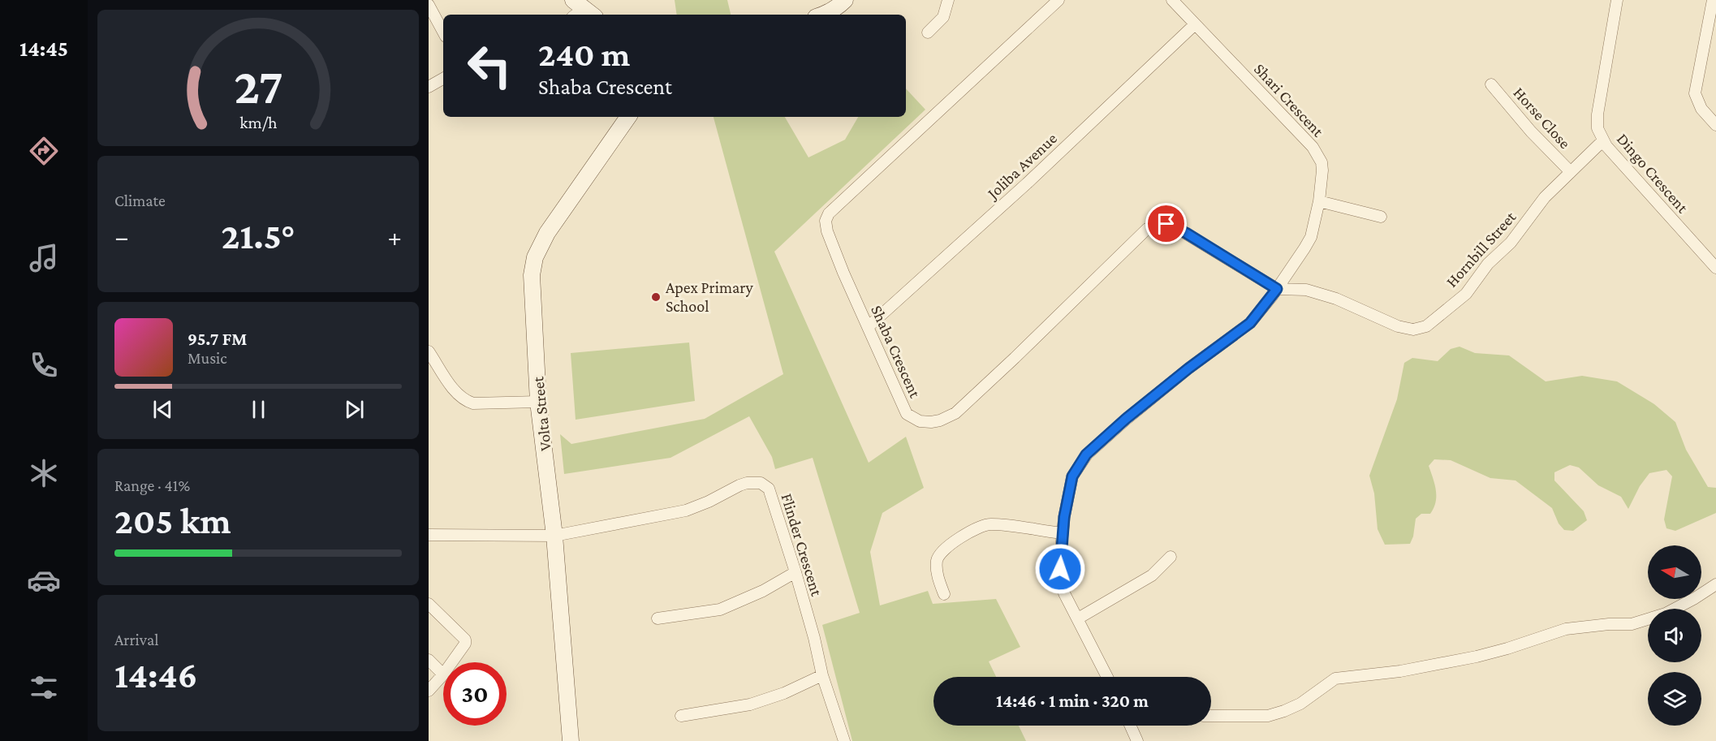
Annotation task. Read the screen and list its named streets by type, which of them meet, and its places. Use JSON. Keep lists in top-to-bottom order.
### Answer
{
  "streets": {
    "street": [
      "Shari Crescent",
      "Horse Close",
      "Joliba Avenue",
      "Dingo Crescent",
      "Hornbill Street",
      "Shaba Crescent",
      "Volta Street",
      "Flinder Crescent"
    ]
  },
  "crossings": [
    ["Shari Crescent", "Joliba Avenue"],
    ["Shari Crescent", "Hornbill Street"],
    ["Shari Crescent", "Shaba Crescent"],
    ["Horse Close", "Hornbill Street"],
    ["Joliba Avenue", "Shaba Crescent"],
    ["Dingo Crescent", "Hornbill Street"],
    ["Hornbill Street", "Shaba Crescent"],
    ["Volta Street", "Flinder Crescent"]
  ],
  "places": ["Apex Primary School"],
  "north": "left",
  "page": {
    "tabs": "14:45",
    "turn": ["240 m", "Shaba Crescent"],
    "tile": [
      "Climate",
      ["Range · 41%", "205 km"],
      ["Arrival", "14:46"]
    ],
    "heat": ["−", "21.5°", "+"],
    "song": ["95.7 FM", "Music"],
    "limit": "30",
    "trip": "14:46 · 1 min · 320 m",
    "gauge": ["27", "km/h"]
  }
}
